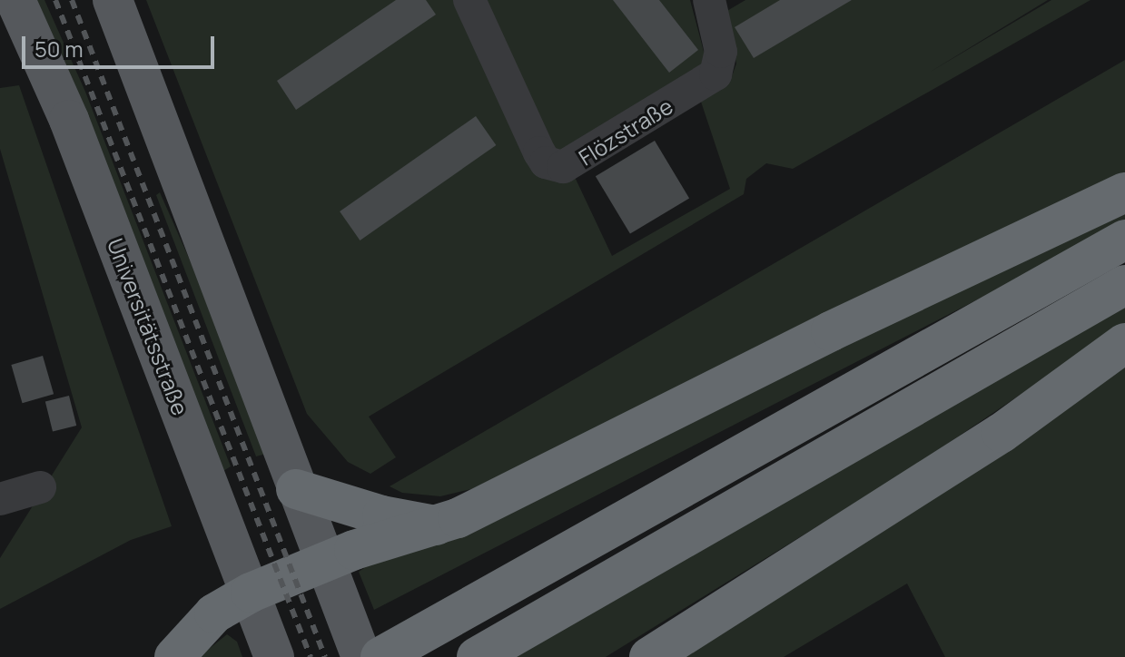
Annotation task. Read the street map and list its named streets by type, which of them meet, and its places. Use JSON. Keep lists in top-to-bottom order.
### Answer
{
  "streets": {
    "main road": ["Universitätsstraße"],
    "street": ["Flözstraße"]
  },
  "scale_bar": "50 m"
}
